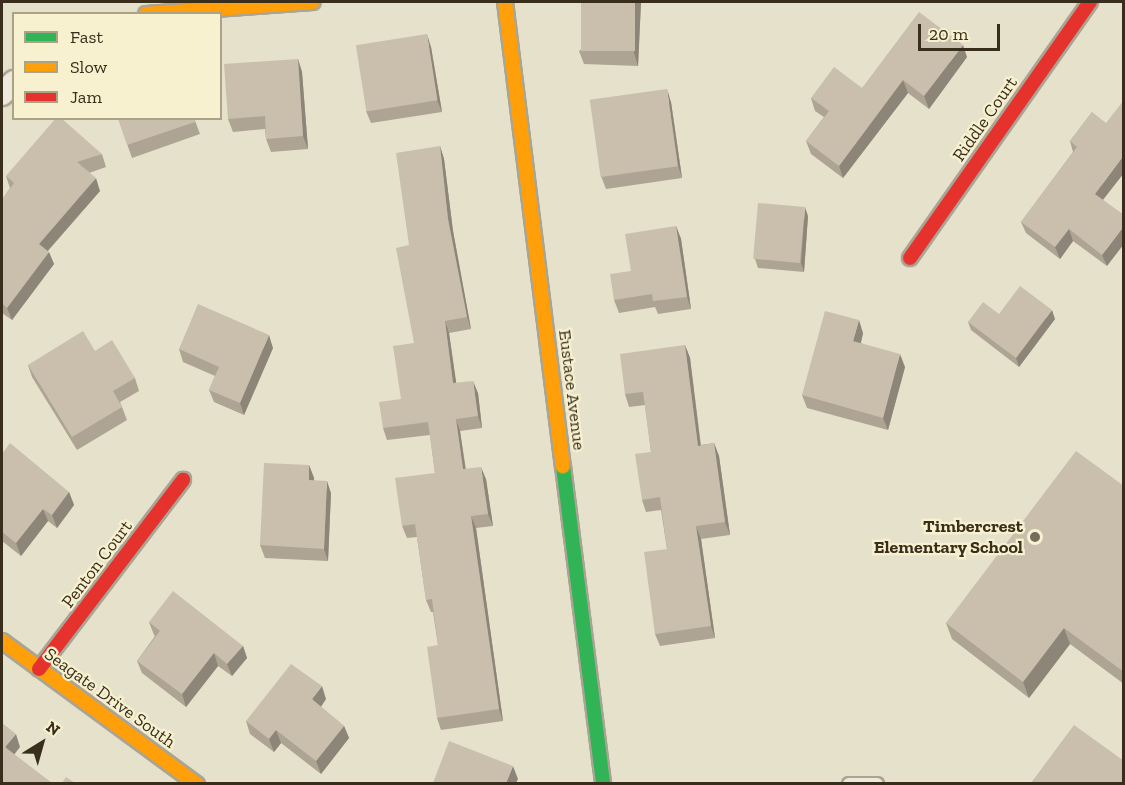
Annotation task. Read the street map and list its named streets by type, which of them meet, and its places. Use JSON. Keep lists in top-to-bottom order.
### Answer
{
  "streets": {
    "street": [
      "Riddle Court",
      "Eustace Avenue",
      "Penton Court",
      "Seagate Drive South"
    ]
  },
  "crossings": [
    ["Penton Court", "Seagate Drive South"]
  ],
  "places": ["Timbercrest Elementary School"],
  "legend": ["Fast", "Slow", "Jam"],
  "scale_bar": "20 m",
  "north": "top right"
}
